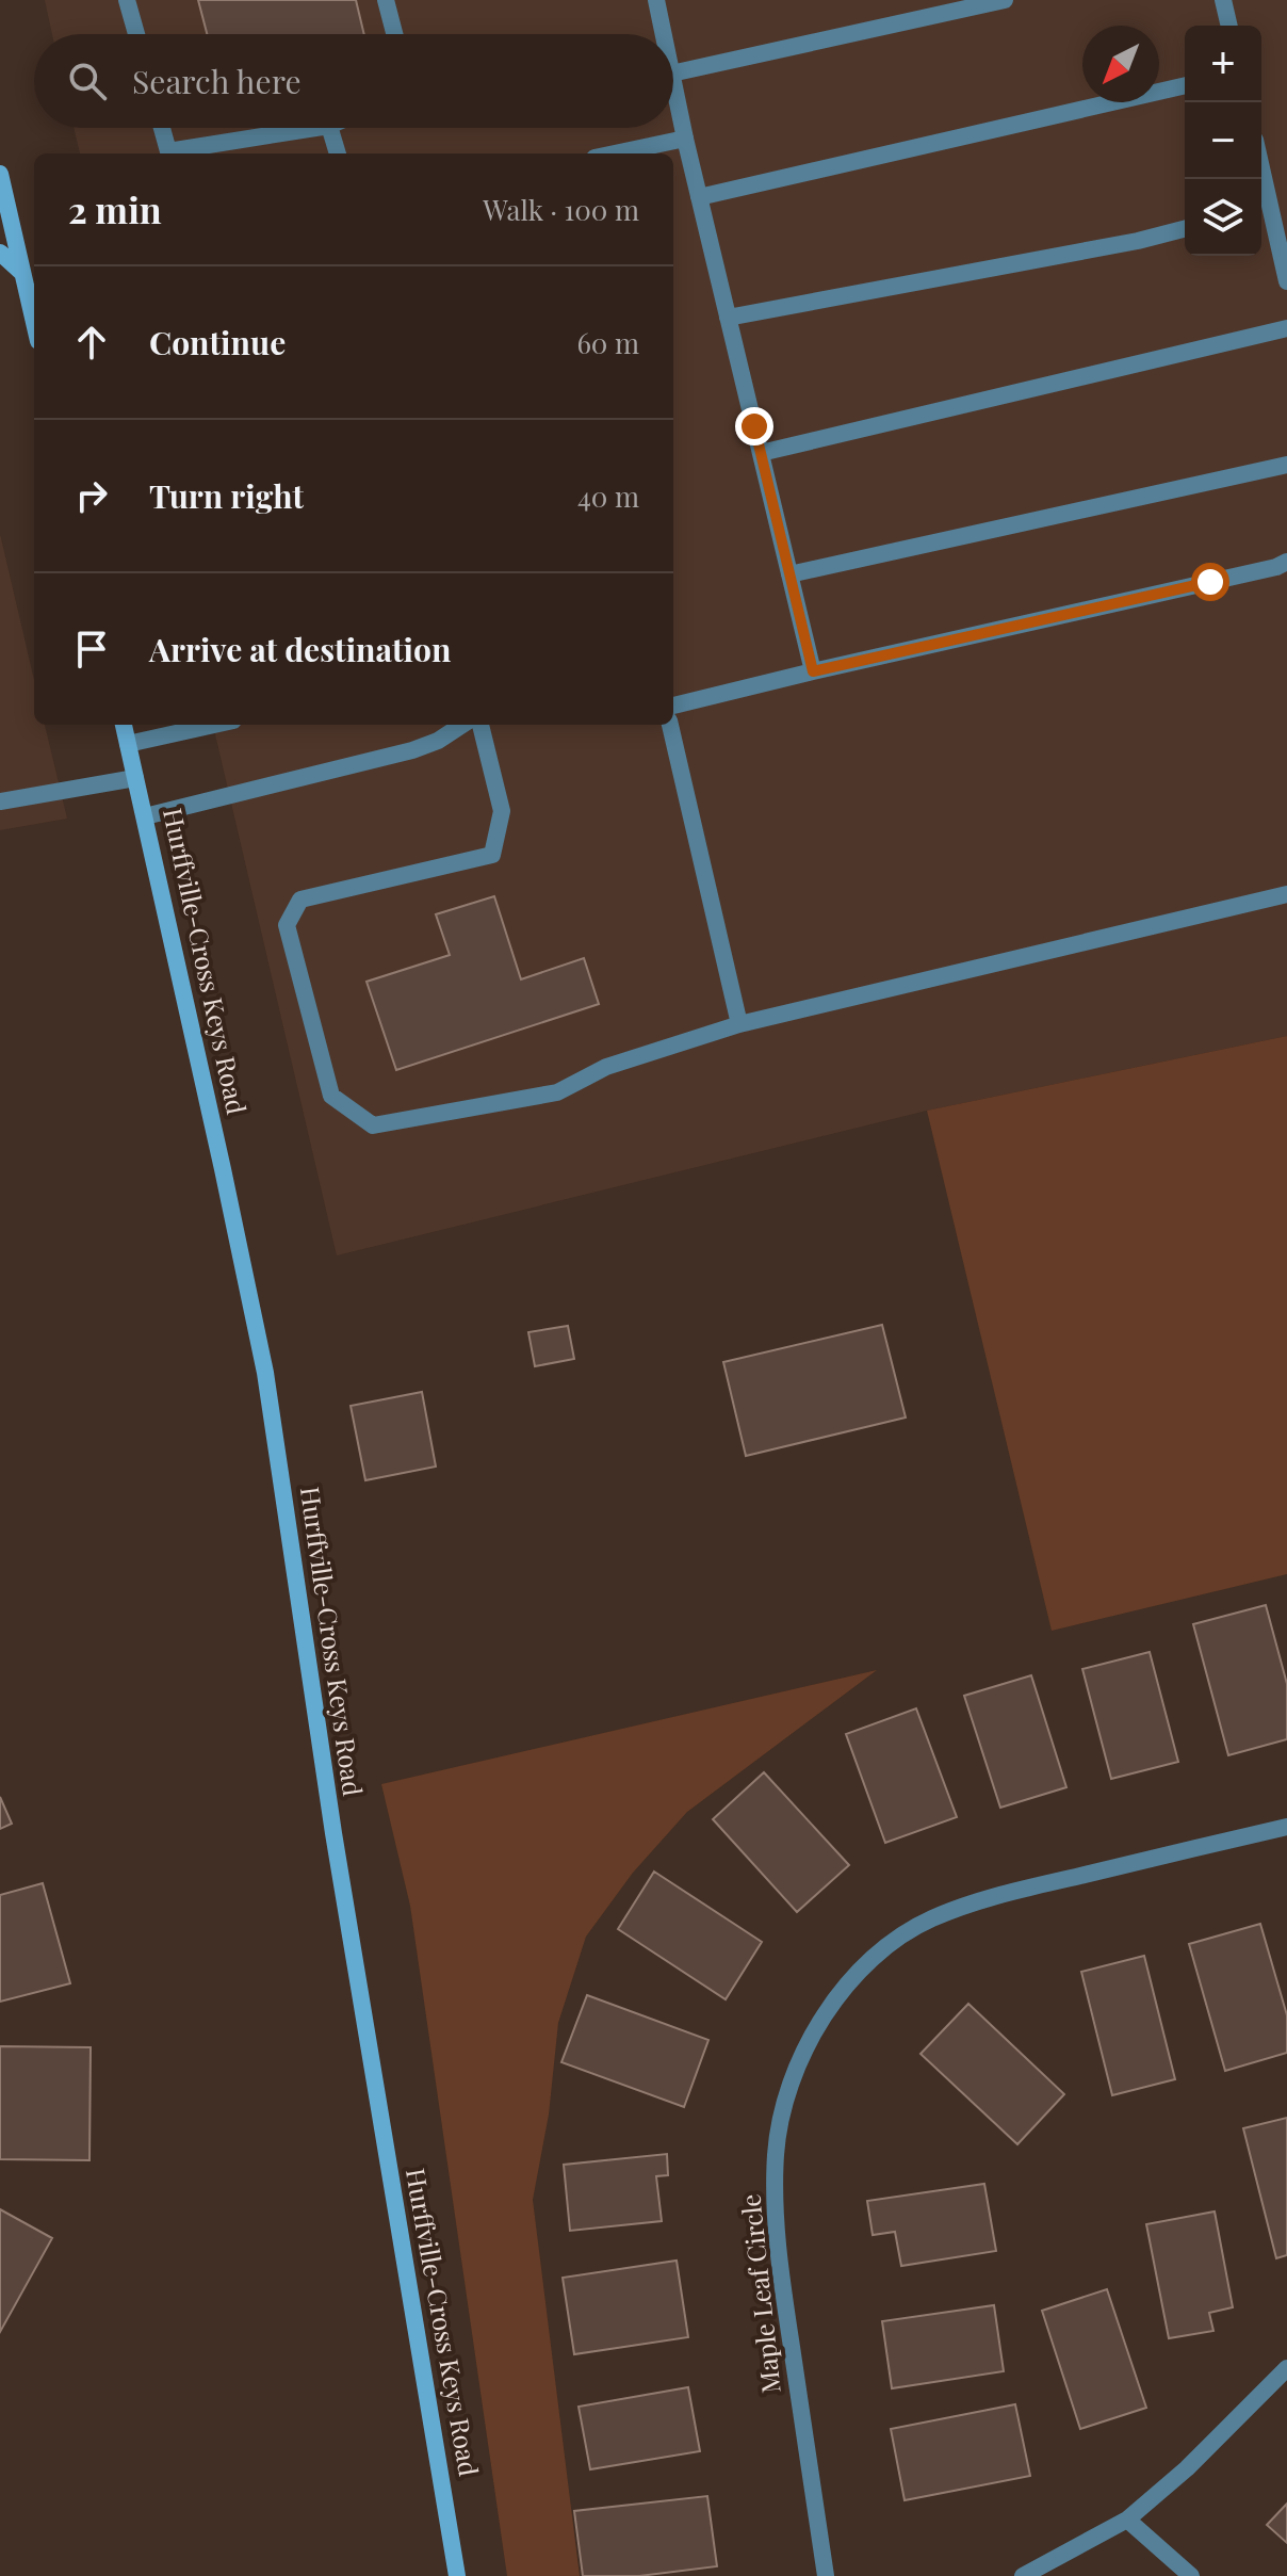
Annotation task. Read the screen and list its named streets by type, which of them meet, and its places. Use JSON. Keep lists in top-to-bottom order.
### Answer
{
  "streets": {
    "main road": ["Hurffville-Cross Keys Road"],
    "street": ["Maple Leaf Circle"]
  },
  "north": "bottom left",
  "page": {
    "map_buttons": ["+", "−"],
    "search": "Search here",
    "heading": ["2 min", "Walk · 100 m"],
    "list": [
      ["Continue", "60 m"],
      ["Turn right", "40 m"],
      "Arrive at destination"
    ]
  }
}
